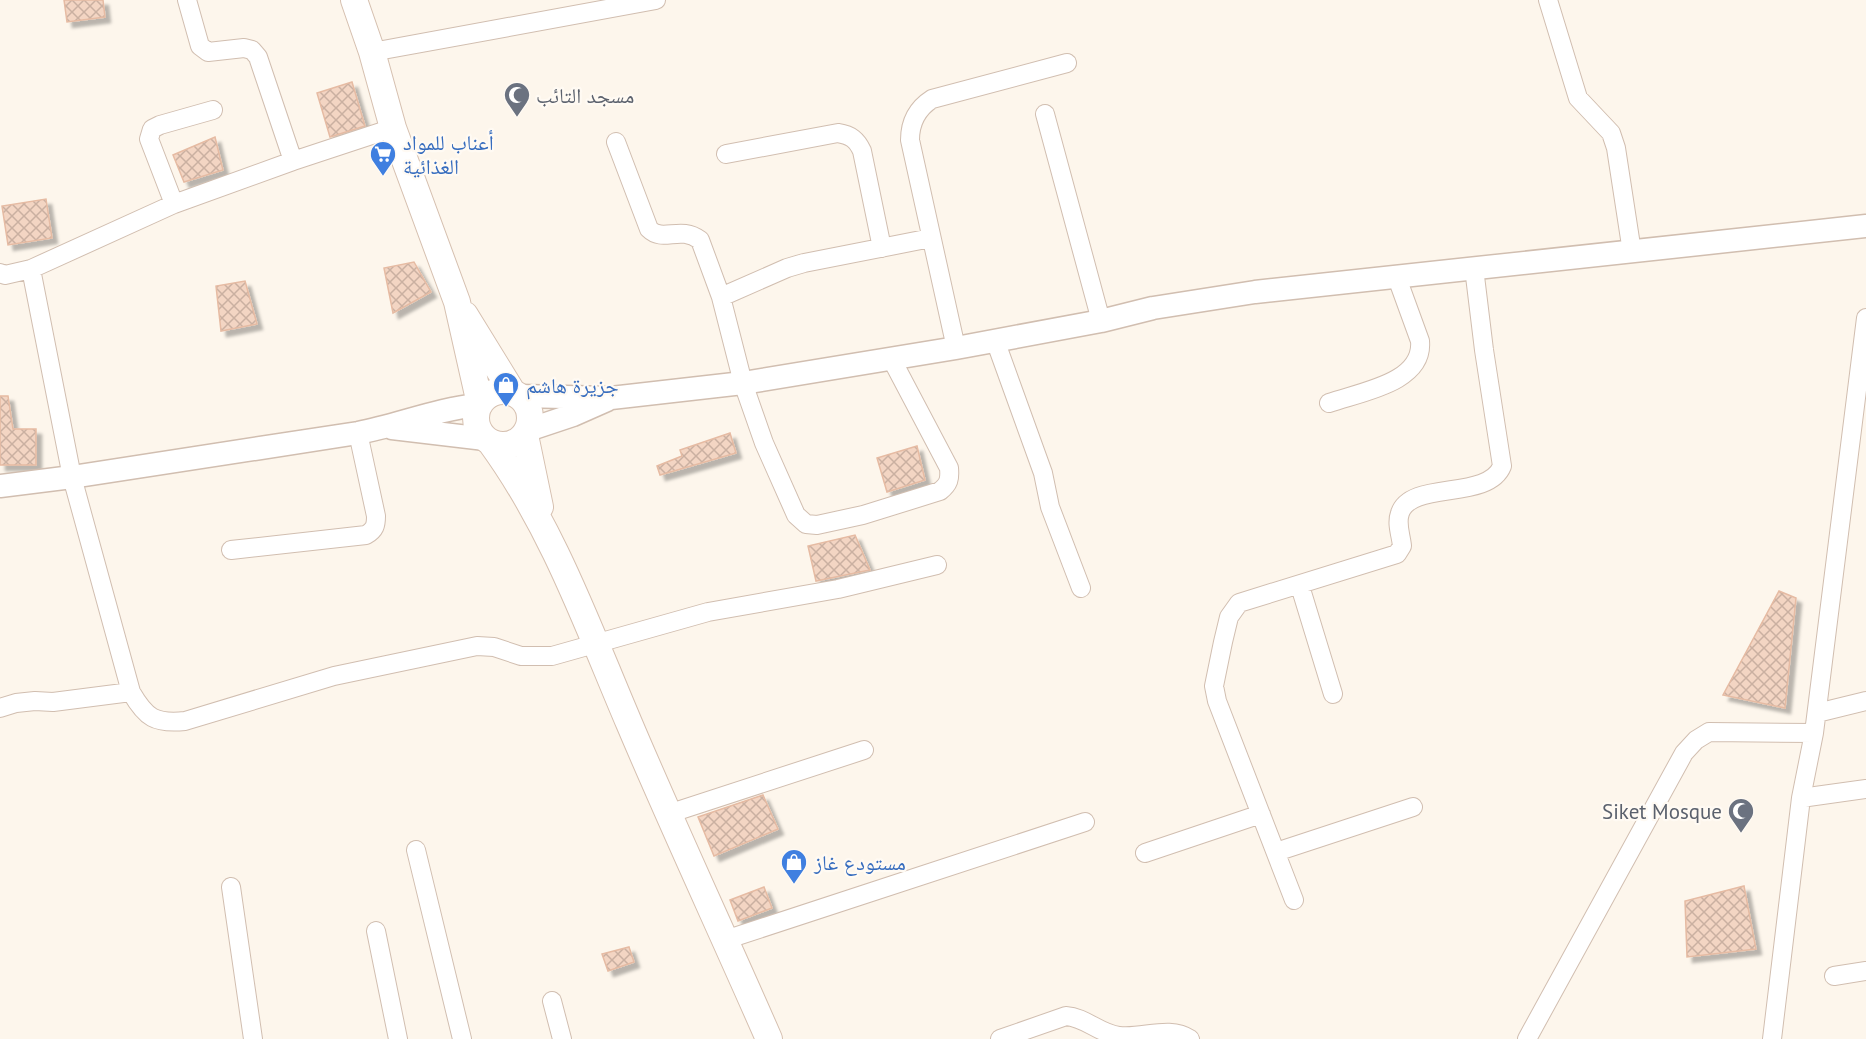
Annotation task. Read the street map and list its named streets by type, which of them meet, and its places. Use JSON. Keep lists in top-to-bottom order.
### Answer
{
  "places": {
    "mosque": ["مسجد التائب", "Siket Mosque"],
    "supermarket": ["أعناب للمواد الغذائية"],
    "shop": ["جزيرة هاشم", "مستودع غاز"]
  }
}
